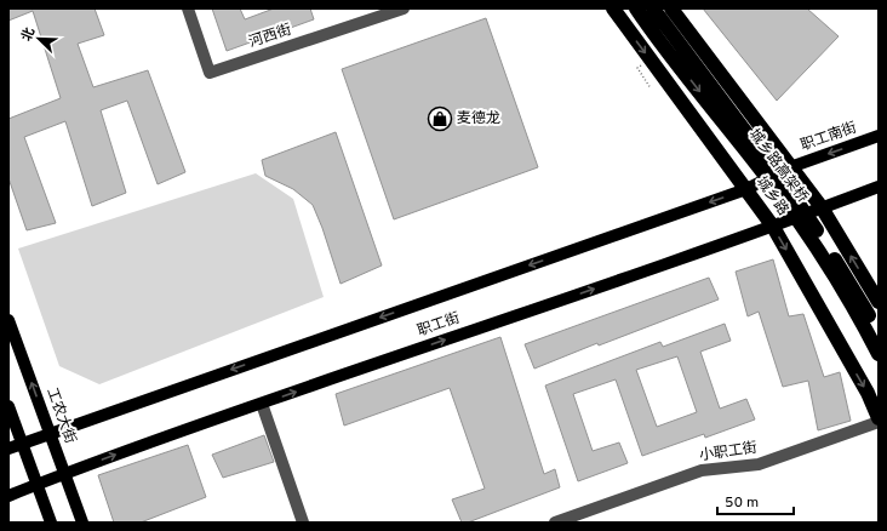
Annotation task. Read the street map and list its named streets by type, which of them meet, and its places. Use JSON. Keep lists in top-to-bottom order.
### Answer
{
  "streets": {
    "highway": ["城乡路高架桥", "城乡路"],
    "main road": ["职工南街", "职工街", "工农大街"],
    "street": ["河西街", "小职工街"]
  },
  "crossings": [
    ["职工南街", "职工街"],
    ["城乡路", "职工街"],
    ["职工街", "工农大街"]
  ],
  "places": {
    "shop": ["麦德龙"]
  },
  "scale_bar": "50 m",
  "north": "top left"
}
